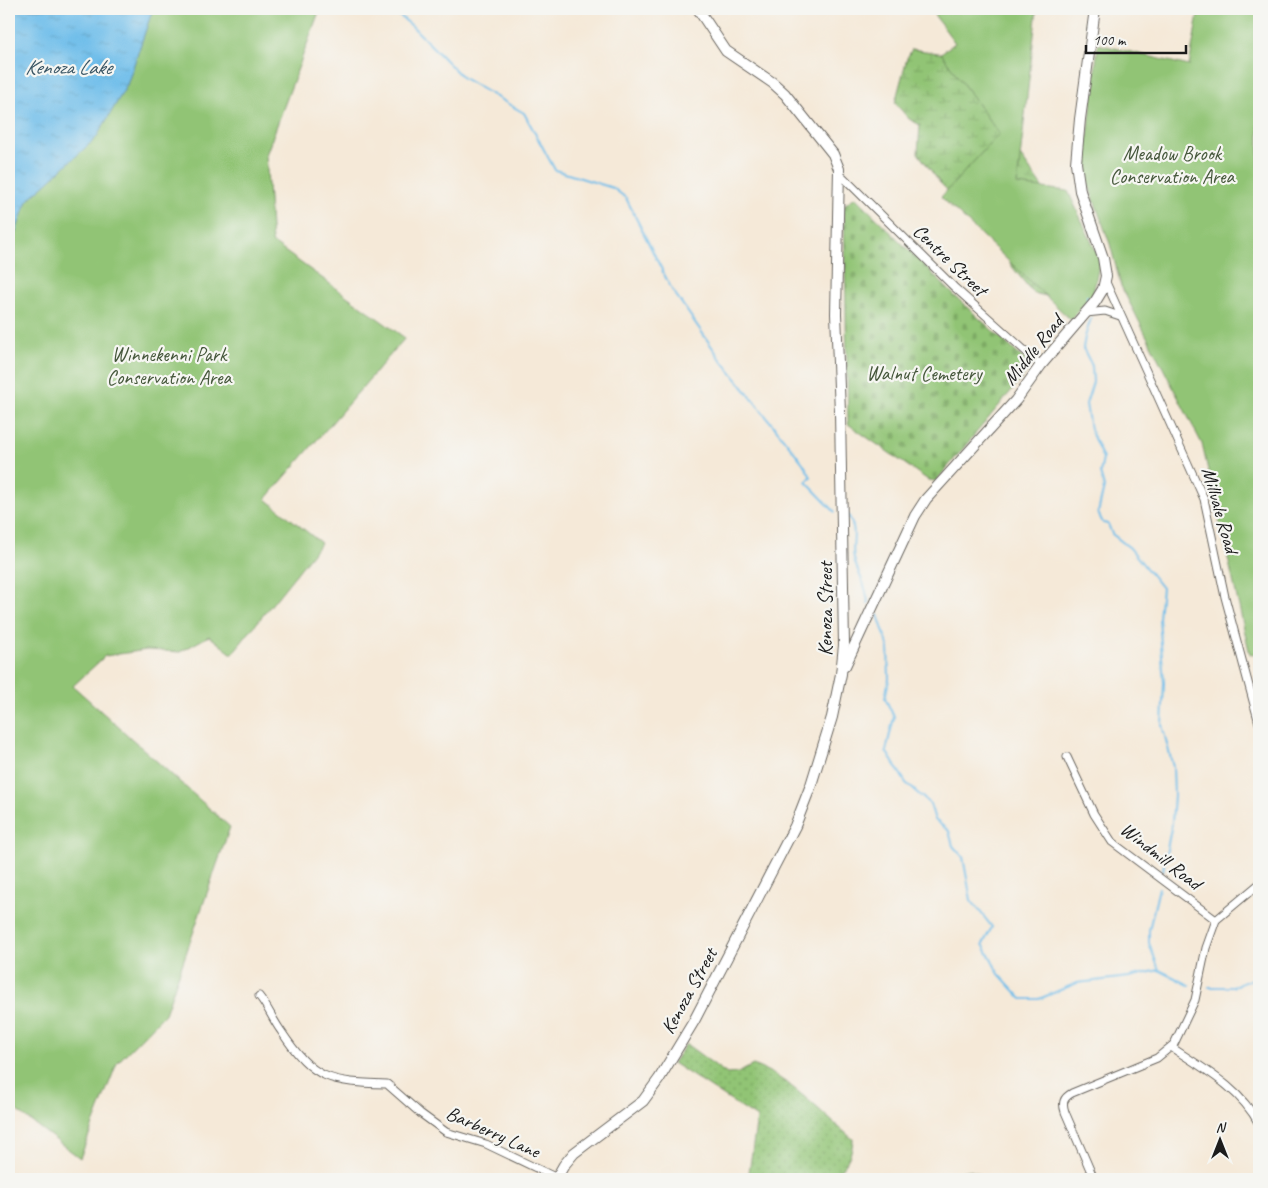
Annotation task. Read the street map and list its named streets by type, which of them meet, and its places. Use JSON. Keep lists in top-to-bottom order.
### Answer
{
  "streets": {
    "street": [
      "Centre Street",
      "Middle Road",
      "Millvale Road",
      "Kenoza Street",
      "Windmill Road",
      "Barberry Lane"
    ]
  },
  "crossings": [
    ["Centre Street", "Middle Road"],
    ["Centre Street", "Kenoza Street"],
    ["Middle Road", "Millvale Road"],
    ["Middle Road", "Kenoza Street"],
    ["Kenoza Street", "Barberry Lane"]
  ],
  "water": ["Kenoza Lake"],
  "parks": ["Meadow Brook Conservation Area", "Winnekenni Park Conservation Area", "Walnut Cemetery"],
  "scale_bar": "100 m",
  "north": "top"
}
